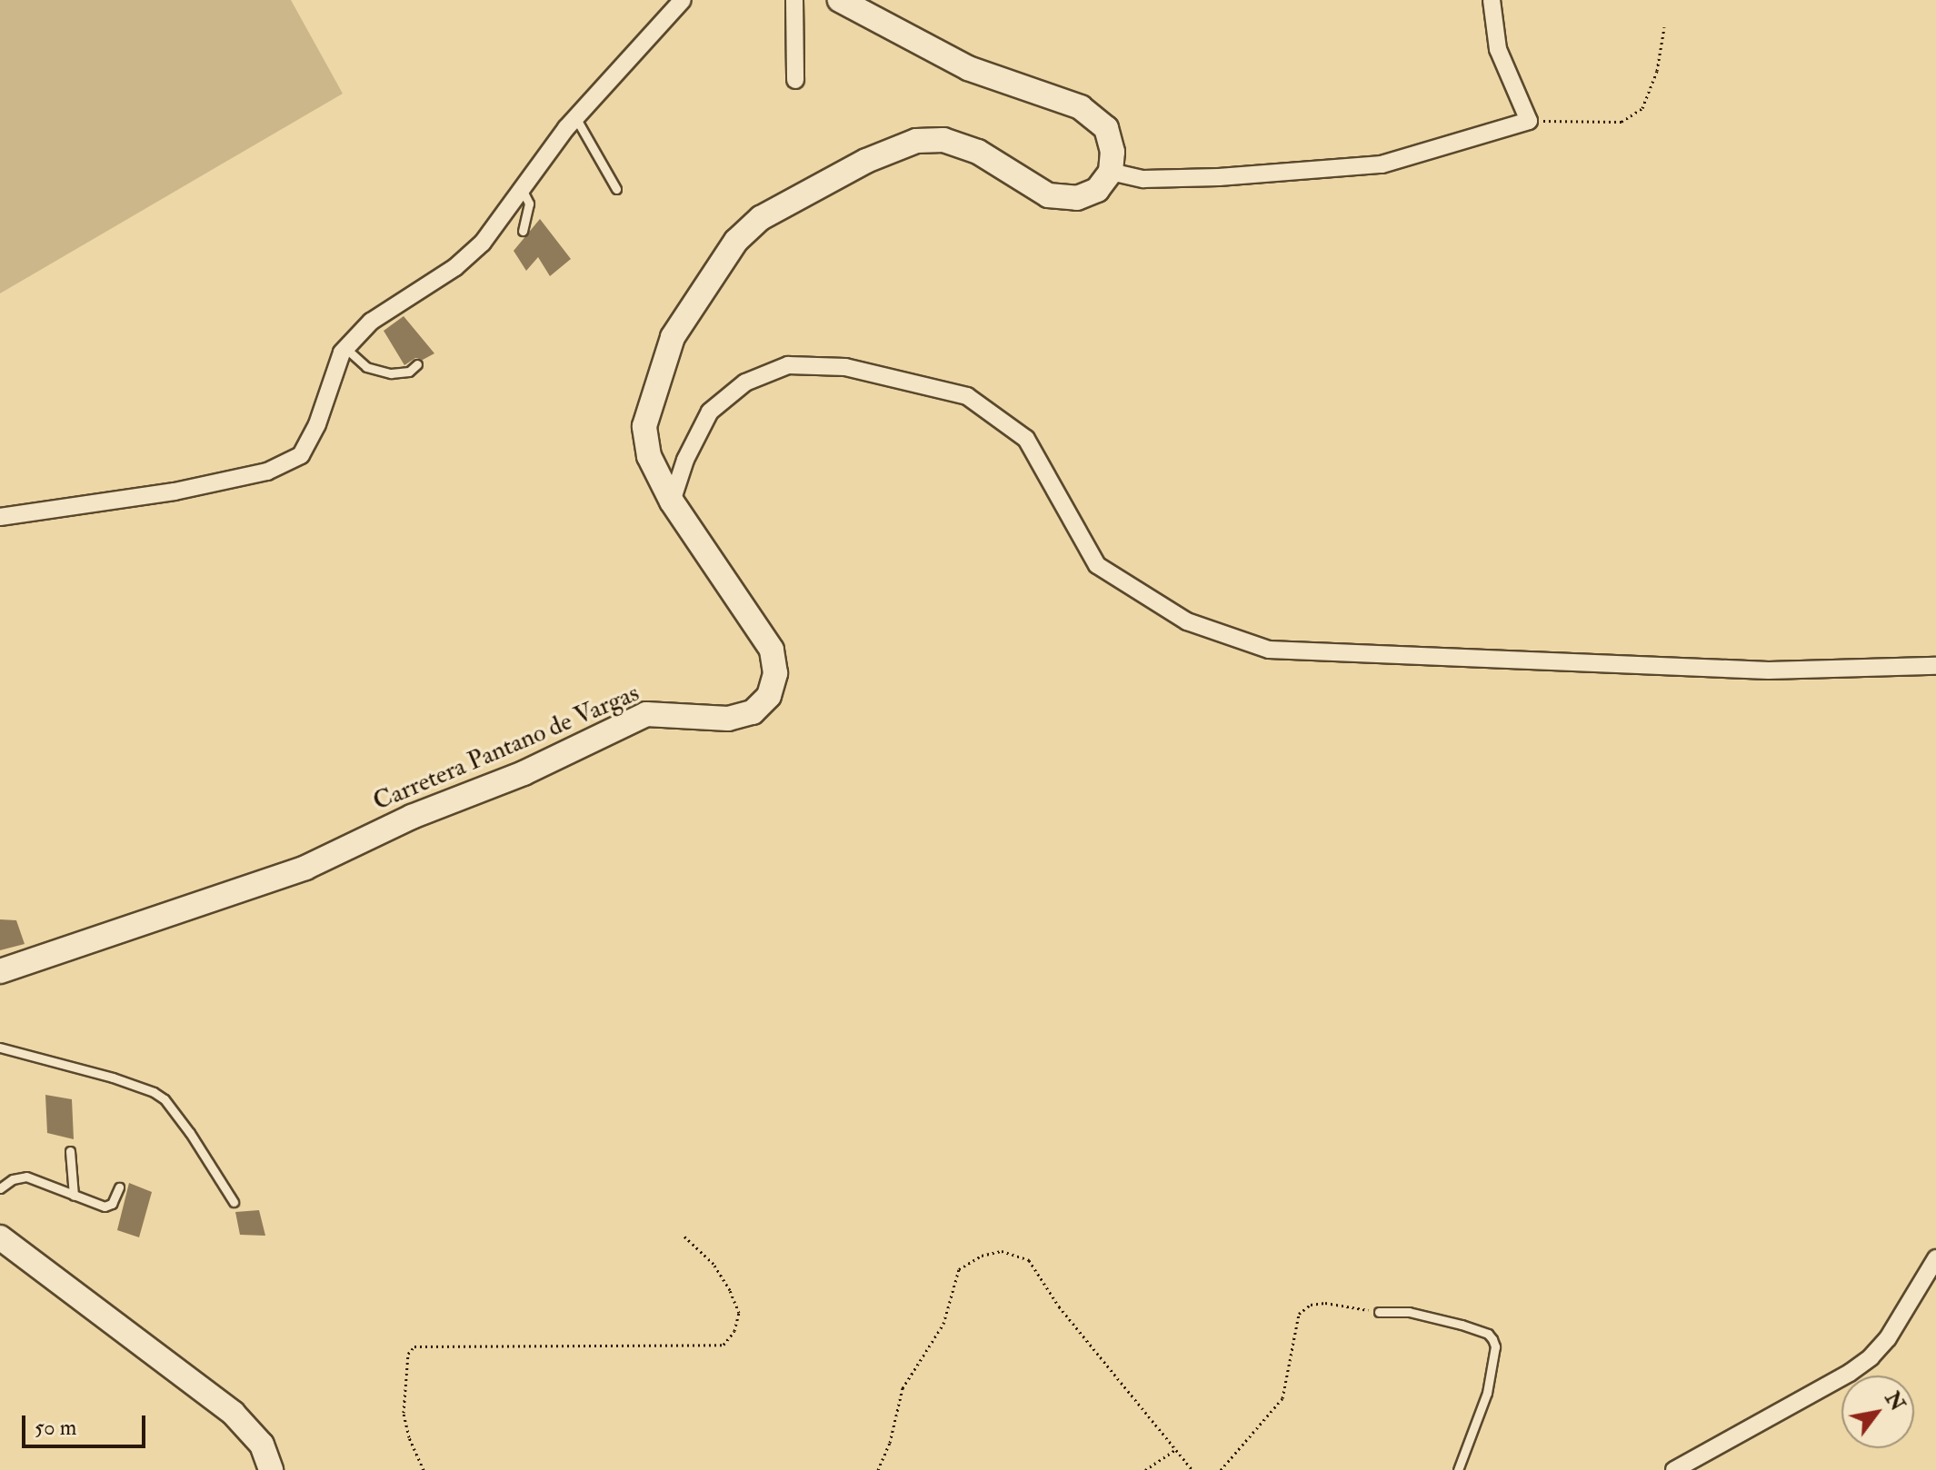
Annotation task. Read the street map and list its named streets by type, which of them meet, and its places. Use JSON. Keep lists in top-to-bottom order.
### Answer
{
  "streets": {
    "main road": ["Carretera Pantano de Vargas"]
  },
  "scale_bar": "50 m",
  "north": "top right"
}
